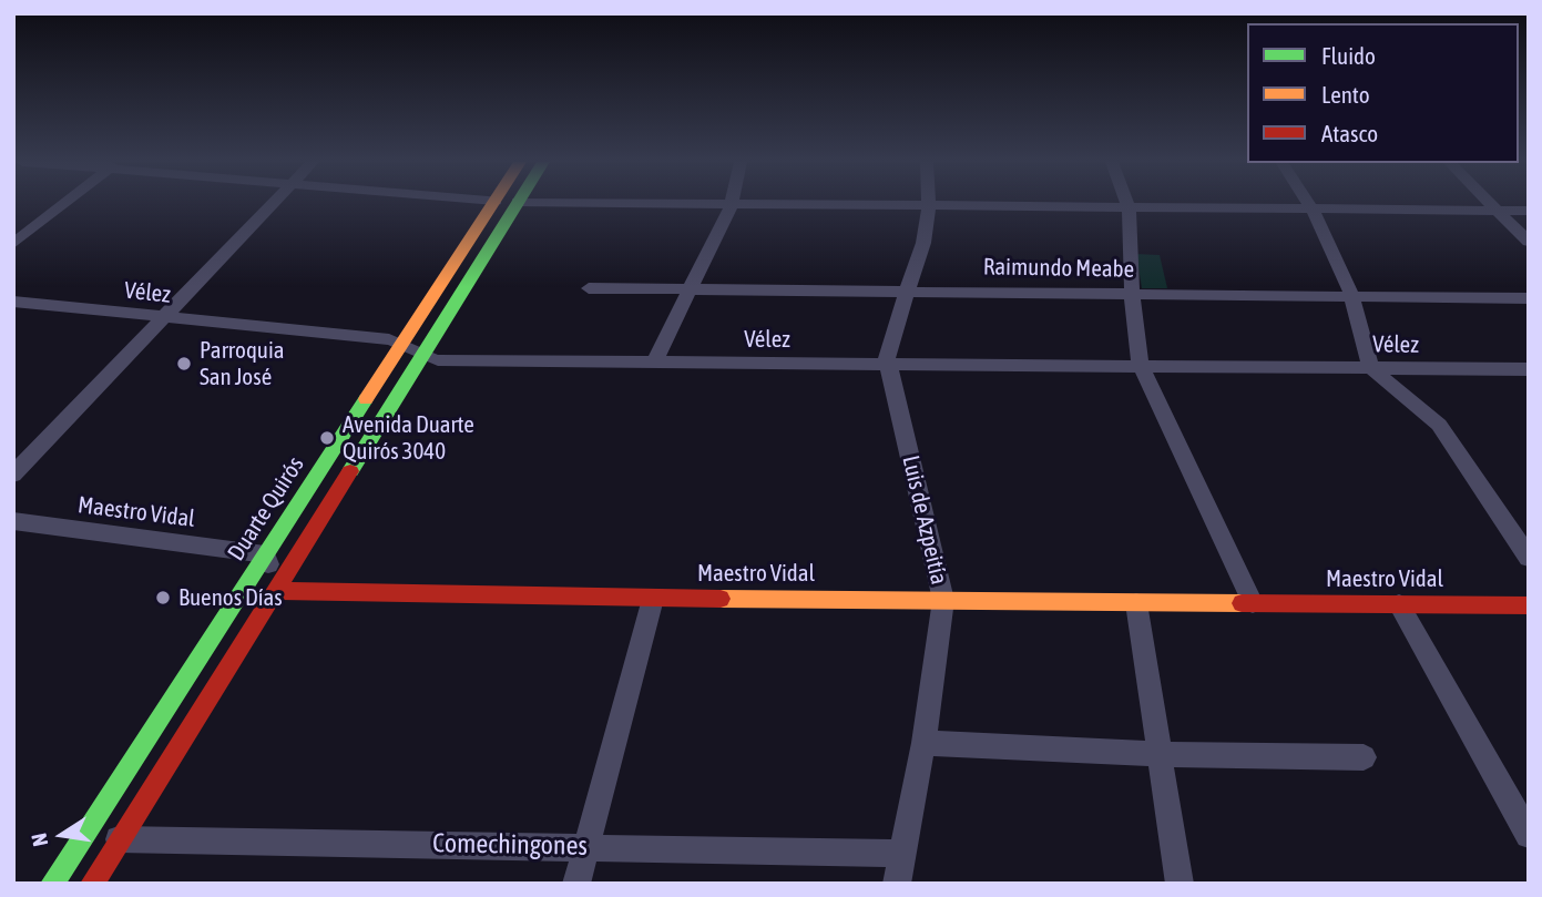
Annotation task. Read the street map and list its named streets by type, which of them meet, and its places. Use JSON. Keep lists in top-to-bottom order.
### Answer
{
  "streets": {
    "main road": ["Duarte Quirós", "Maestro Vidal"],
    "street": [
      "Raimundo Meabe",
      "Vélez",
      "Luis de Azpeitía",
      "Comechingones"
    ]
  },
  "crossings": [
    ["Raimundo Meabe", "Luis de Azpeitía"],
    ["Vélez", "Duarte Quirós"],
    ["Vélez", "Luis de Azpeitía"],
    ["Duarte Quirós", "Maestro Vidal"],
    ["Duarte Quirós", "Comechingones"],
    ["Maestro Vidal", "Luis de Azpeitía"],
    ["Luis de Azpeitía", "Comechingones"]
  ],
  "places": ["Parroquia San José", "Avenida Duarte Quirós 3040", "Buenos Días"],
  "legend": ["Fluido", "Lento", "Atasco"],
  "north": "left"
}
